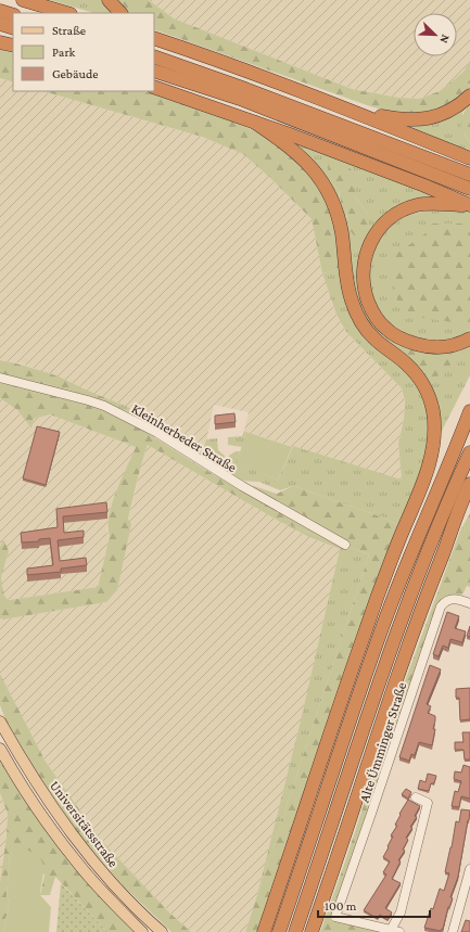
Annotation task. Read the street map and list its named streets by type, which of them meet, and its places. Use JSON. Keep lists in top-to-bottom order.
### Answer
{
  "streets": {
    "main road": ["Universitätsstraße"],
    "street": ["Kleinherbeder Straße", "Alte Ümminger Straße"]
  },
  "legend": ["Straße", "Park", "Gebäude"],
  "scale_bar": "100 m",
  "north": "bottom right"
}
